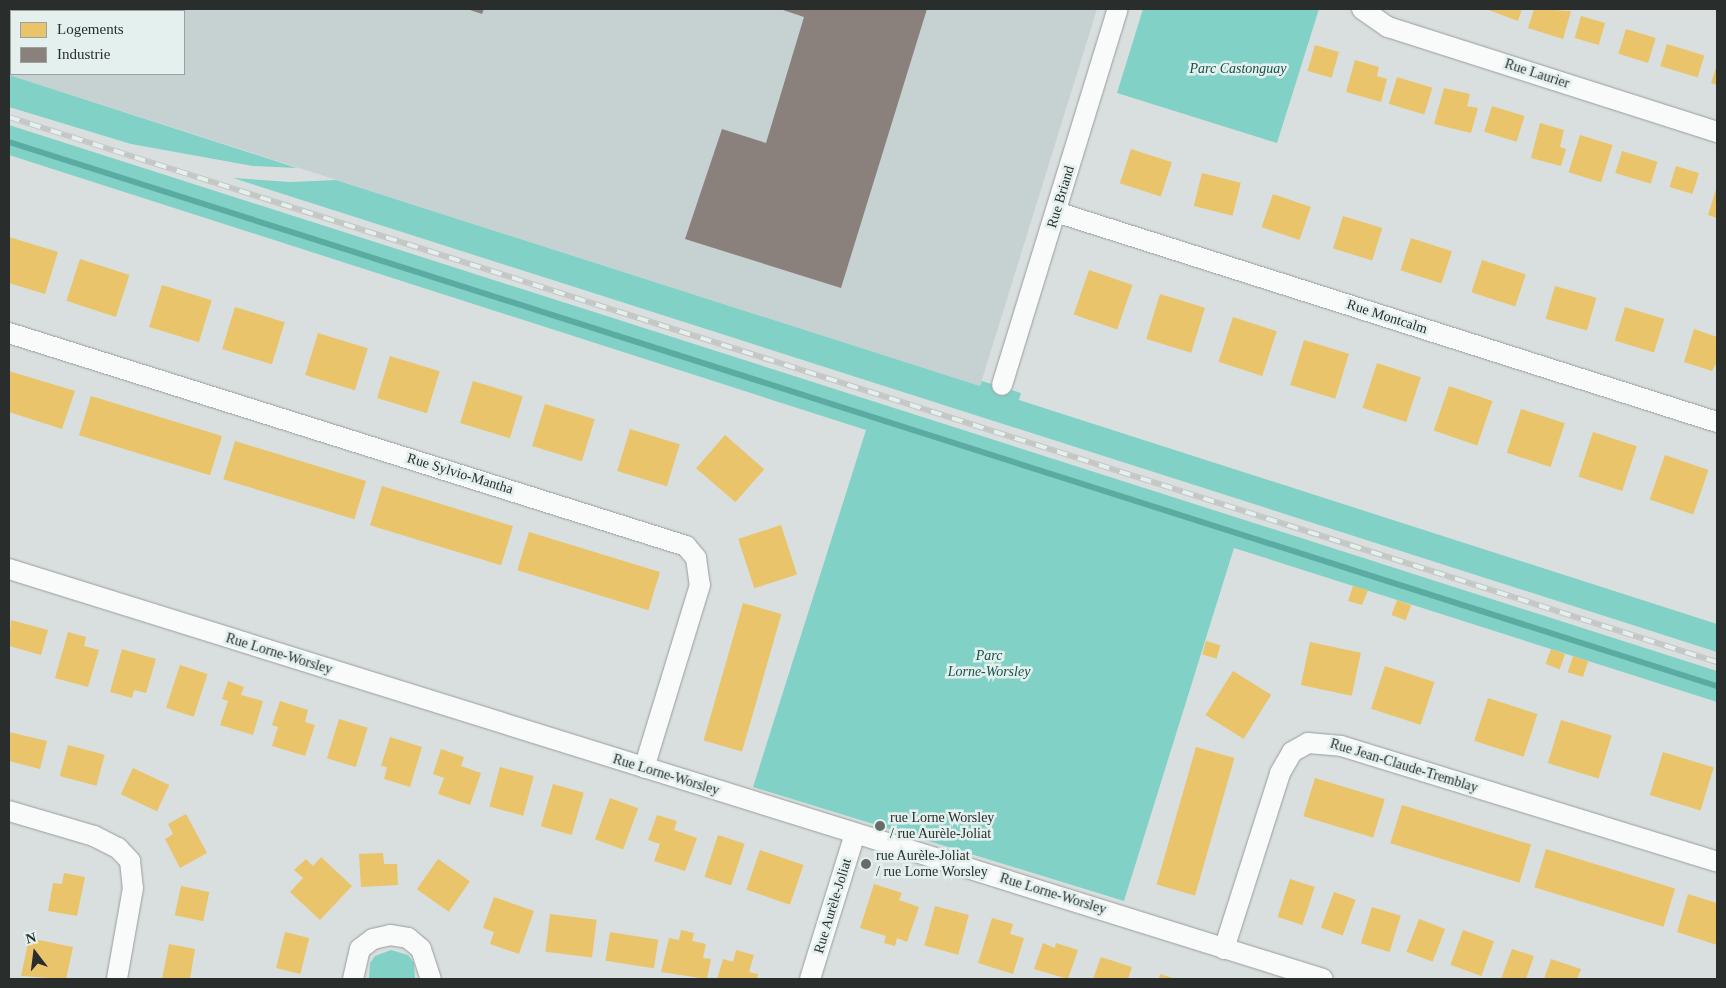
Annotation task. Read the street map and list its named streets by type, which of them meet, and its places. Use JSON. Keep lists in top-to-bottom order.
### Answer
{
  "streets": {
    "street": [
      "Rue Laurier",
      "Rue Briand",
      "Rue Montcalm",
      "Rue Sylvio-Mantha",
      "Rue Lorne-Worsley",
      "Rue Jean-Claude-Tremblay",
      "Rue Aurèle-Joliat"
    ]
  },
  "crossings": [
    ["Rue Briand", "Rue Montcalm"],
    ["Rue Sylvio-Mantha", "Rue Lorne-Worsley"],
    ["Rue Lorne-Worsley", "Rue Jean-Claude-Tremblay"],
    ["Rue Lorne-Worsley", "Rue Aurèle-Joliat"]
  ],
  "parks": ["Parc Castonguay", "Parc Lorne-Worsley"],
  "places": ["rue Lorne Worsley / rue Aurèle-Joliat", "rue Aurèle-Joliat / rue Lorne Worsley"],
  "legend": ["Logements", "Industrie"],
  "north": "top"
}
